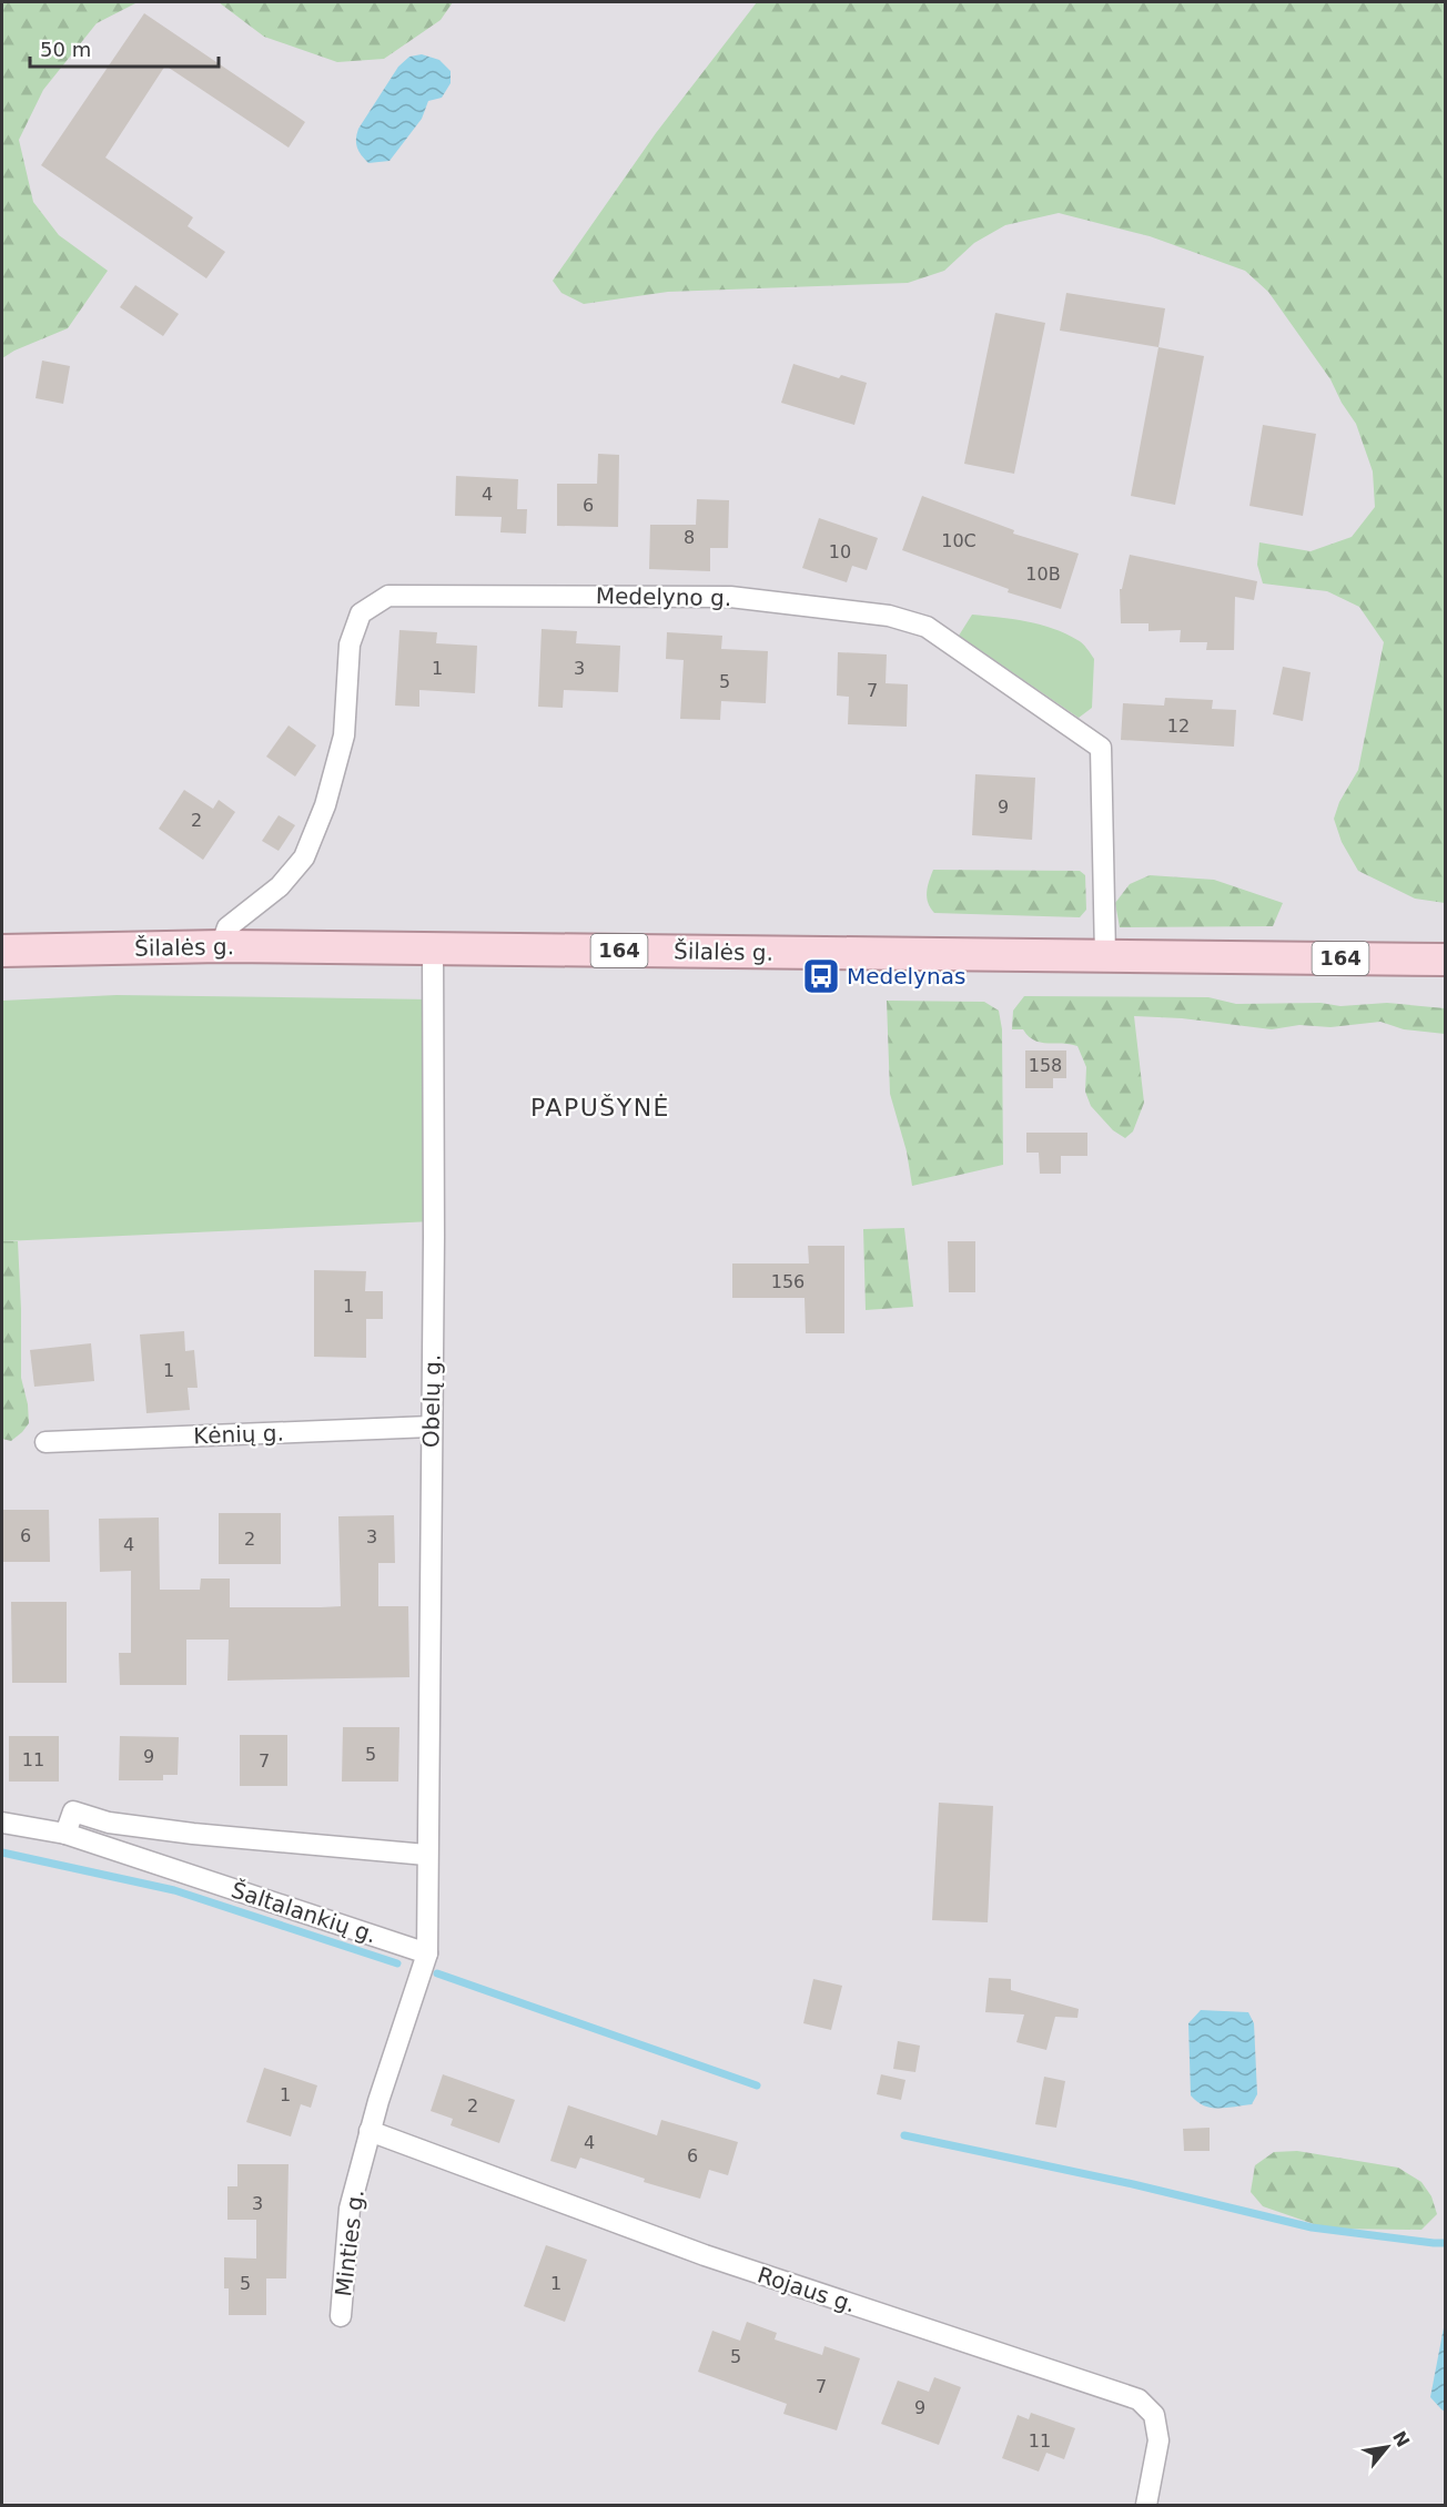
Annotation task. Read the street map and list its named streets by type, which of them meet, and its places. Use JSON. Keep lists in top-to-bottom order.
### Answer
{
  "streets": {
    "main road": ["Šilalės g.", "164"],
    "street": [
      "Medelyno g.",
      "Obelų g.",
      "Kėnių g.",
      "Šaltalankių g.",
      "Minties g.",
      "Rojaus g."
    ]
  },
  "crossings": [
    ["Medelyno g.", "Šilalės g."],
    ["Šilalės g.", "Obelų g."],
    ["Obelų g.", "Kėnių g."],
    ["Obelų g.", "Šaltalankių g."],
    ["Minties g.", "Rojaus g."]
  ],
  "districts": ["PAPUŠYNĖ"],
  "places": {
    "bus stop": ["Medelynas"]
  },
  "house_numbers": [
    "4",
    "6",
    "8",
    "10C",
    "10",
    "10B",
    "1",
    "3",
    "5",
    "7",
    "12",
    "9",
    "2",
    "158",
    "156",
    "1",
    "1",
    "6",
    "3",
    "2",
    "4",
    "5",
    "9",
    "11",
    "7",
    "1",
    "2",
    "4",
    "6",
    "3",
    "5",
    "1",
    "5",
    "7",
    "9",
    "11"
  ],
  "scale_bar": "50 m",
  "north": "top right"
}
